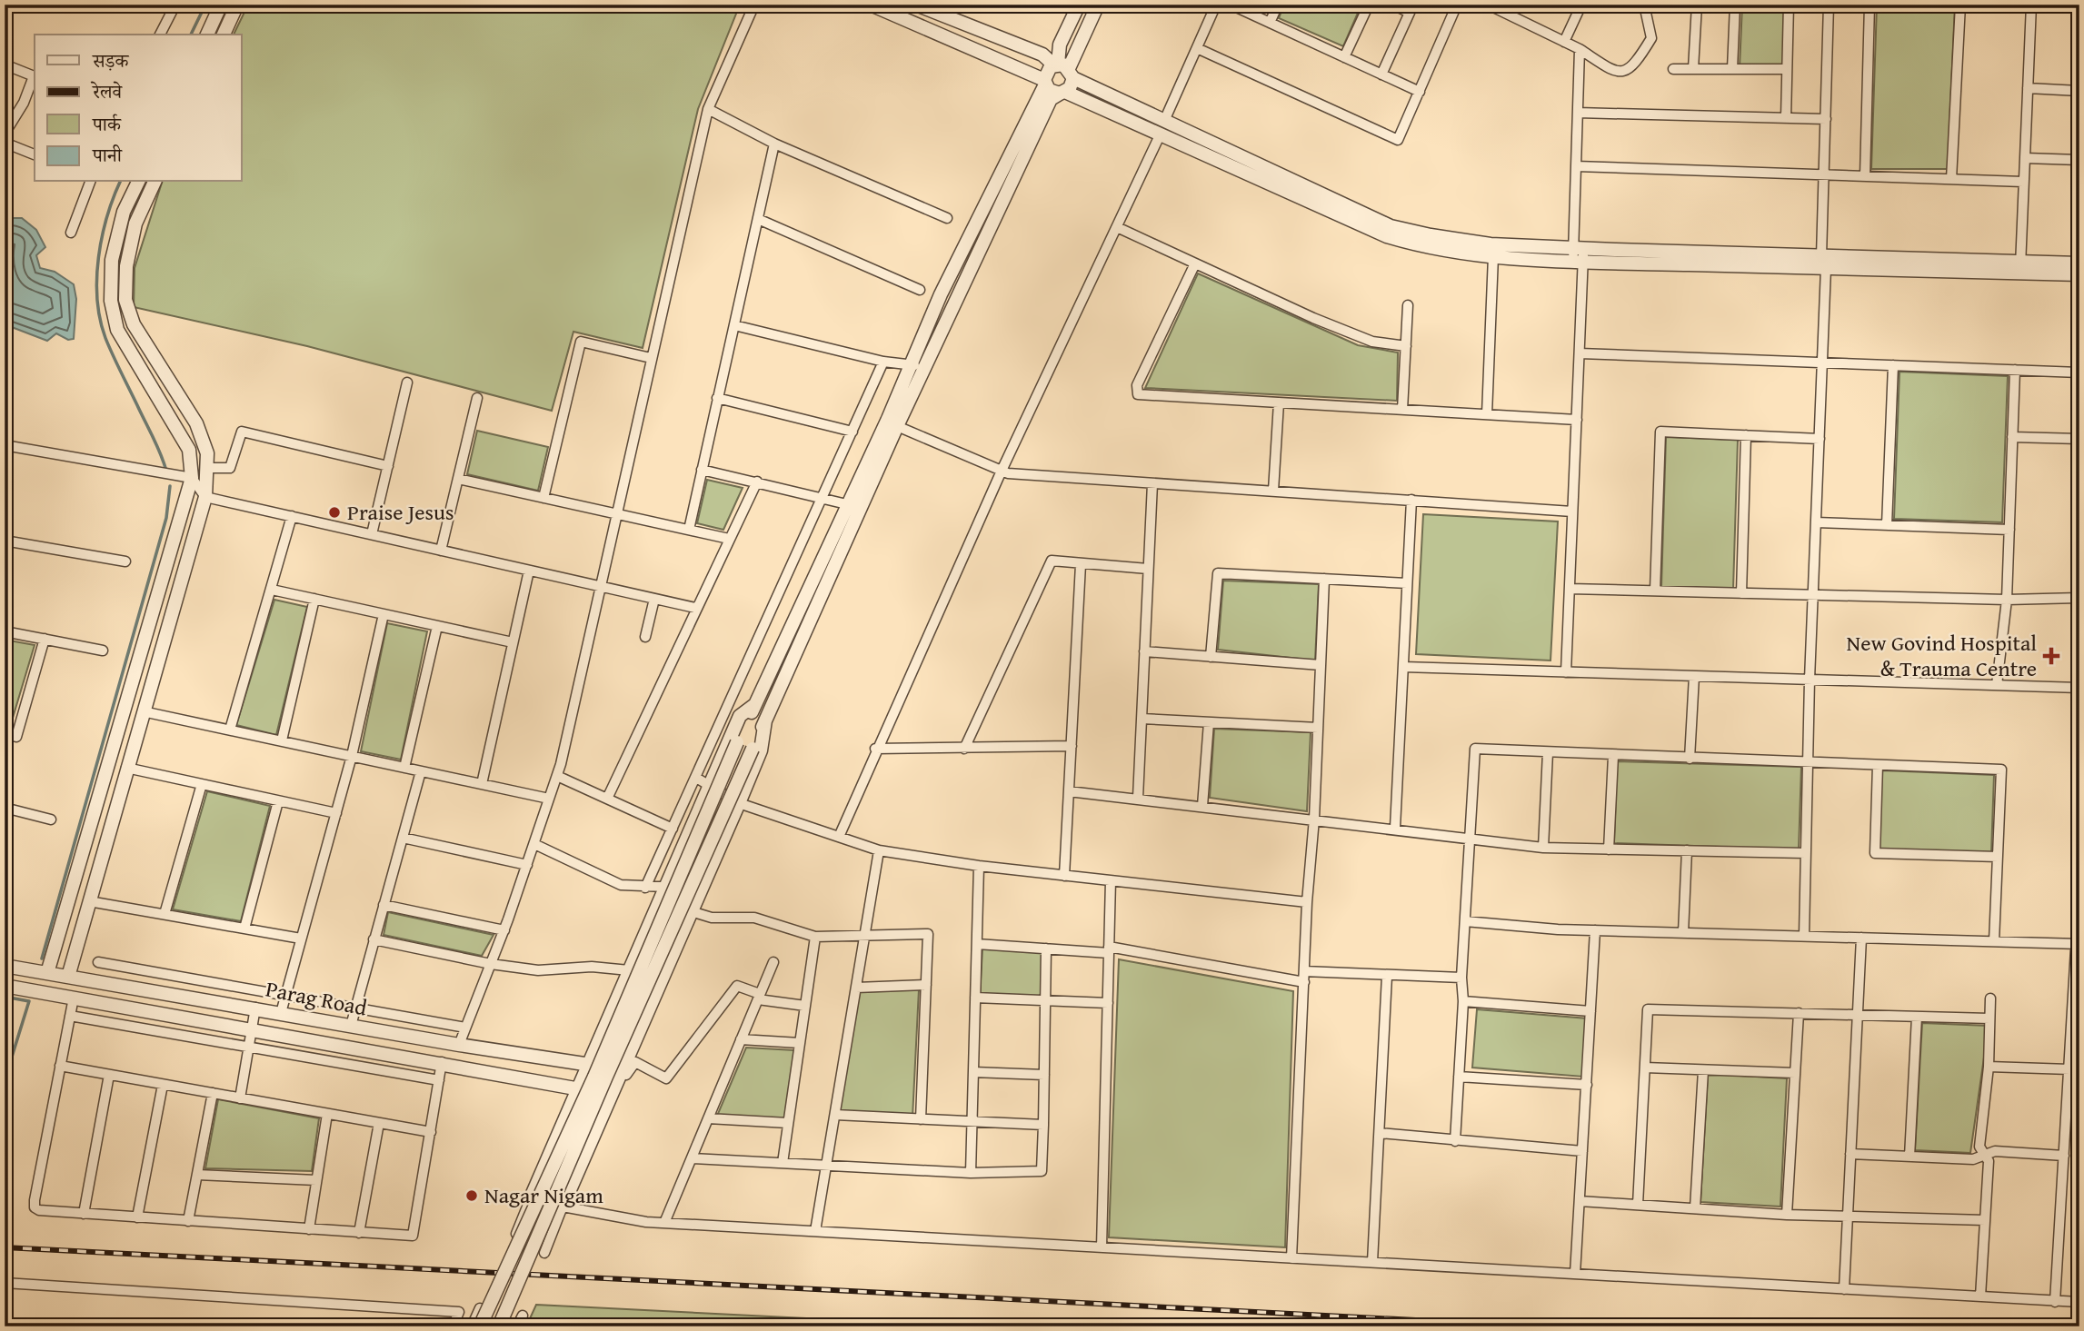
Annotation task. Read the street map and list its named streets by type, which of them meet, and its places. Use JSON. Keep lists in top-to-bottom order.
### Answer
{
  "streets": {
    "street": ["Parag Road"]
  },
  "places": {
    "other": ["Praise Jesus", "Nagar Nigam"],
    "health": ["New Govind Hospital & Trauma Centre"]
  },
  "legend": [
    "सड़क",
    "रेलवे",
    "पार्क",
    "पानी"
  ]
}
